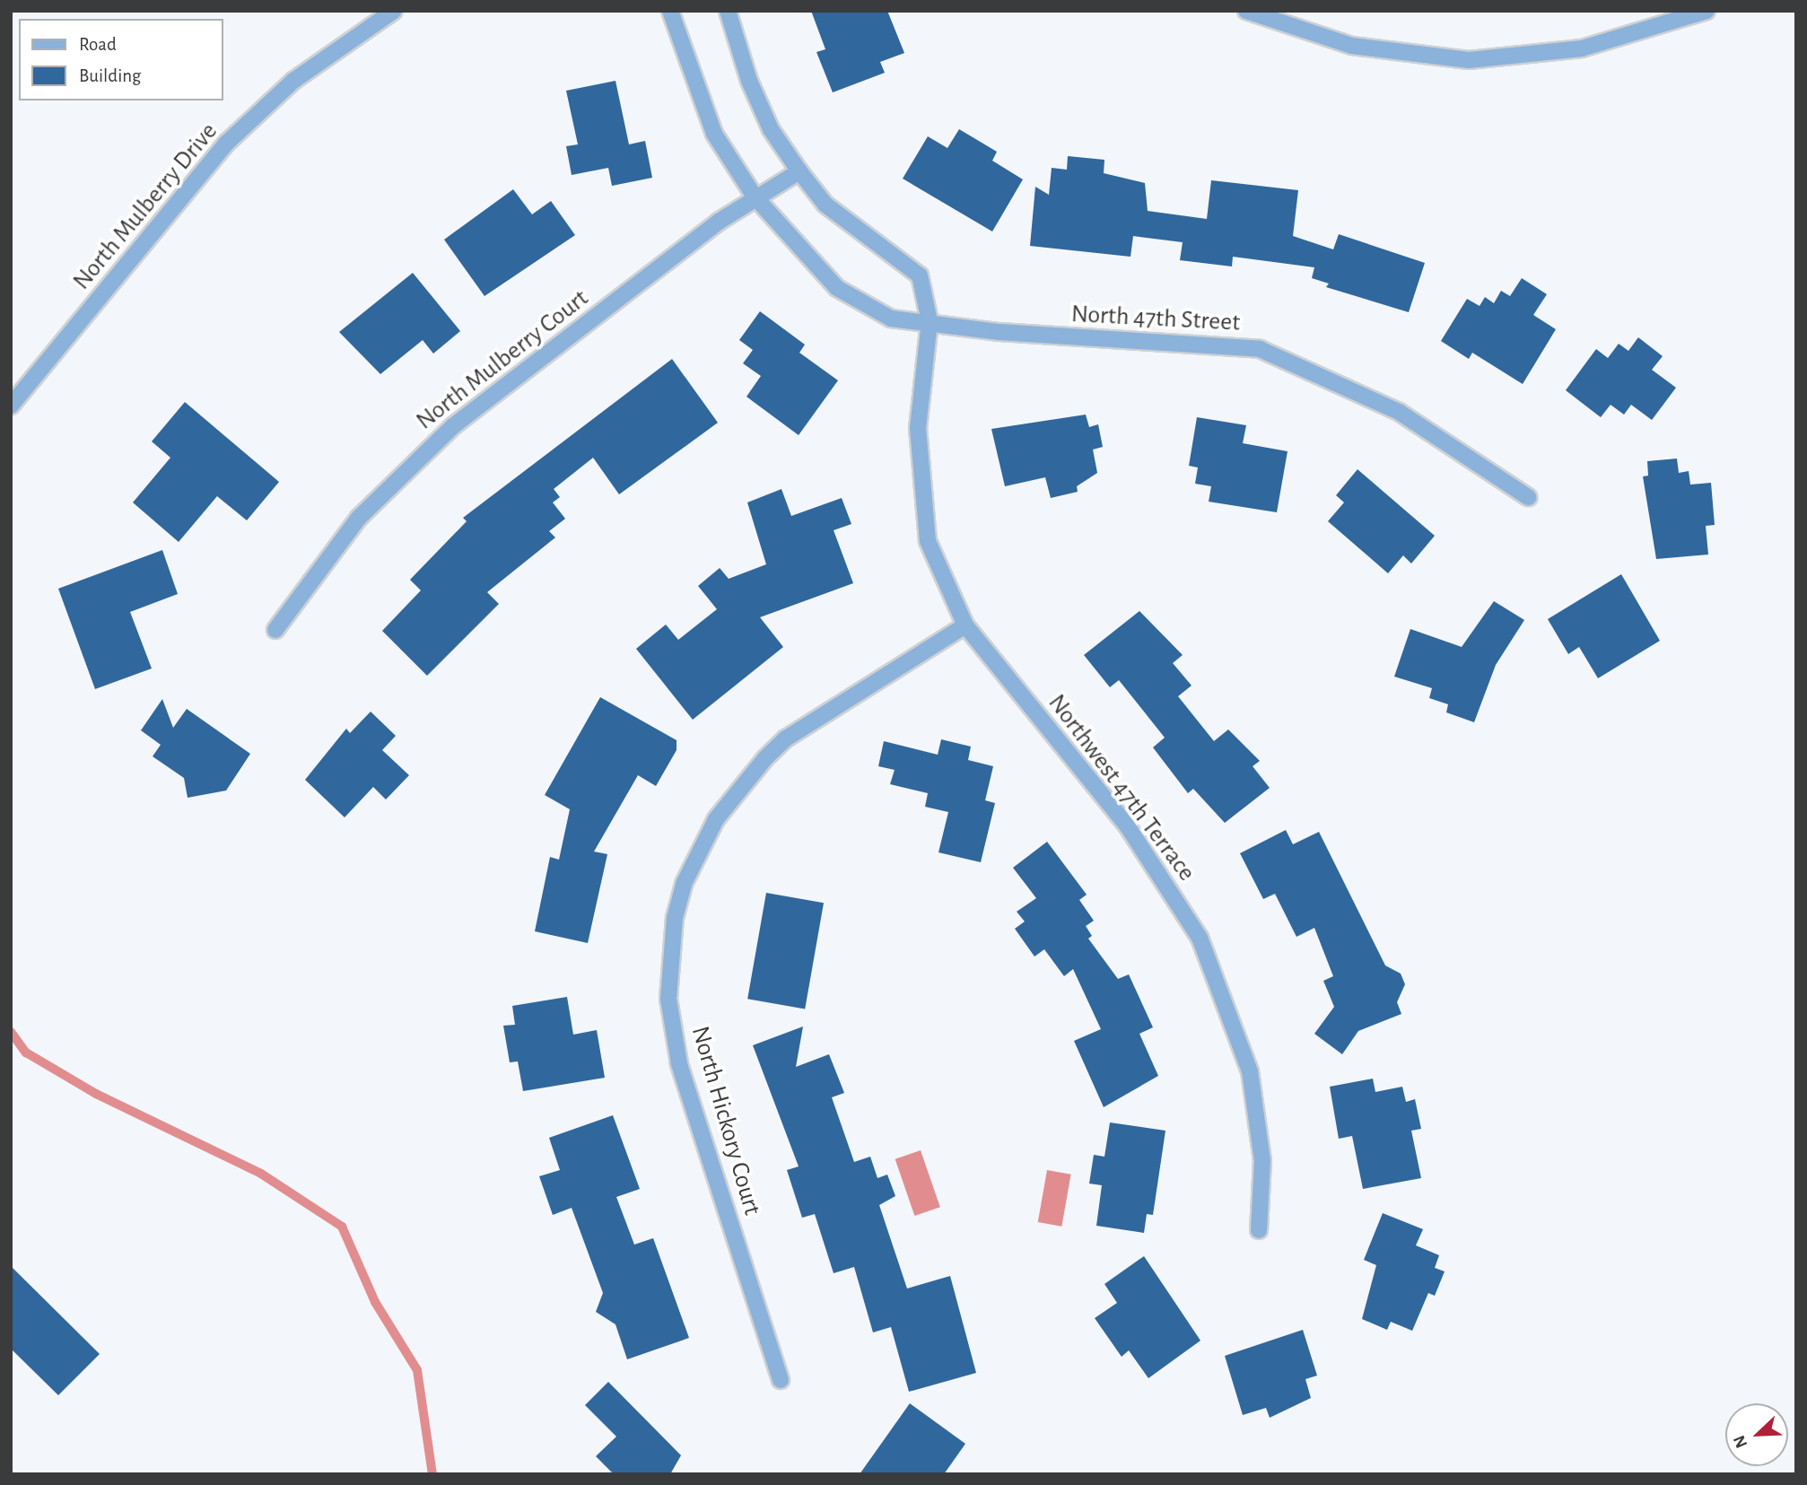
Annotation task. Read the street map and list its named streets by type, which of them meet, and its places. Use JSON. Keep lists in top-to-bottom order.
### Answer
{
  "streets": {
    "street": [
      "North Mulberry Drive",
      "North 47th Street",
      "North Mulberry Court",
      "Northwest 47th Terrace",
      "North Hickory Court"
    ]
  },
  "crossings": [
    ["North 47th Street", "North Mulberry Court"],
    ["North 47th Street", "Northwest 47th Terrace"],
    ["North Mulberry Court", "Northwest 47th Terrace"],
    ["Northwest 47th Terrace", "North Hickory Court"]
  ],
  "legend": ["Road", "Building"],
  "north": "bottom left"
}
